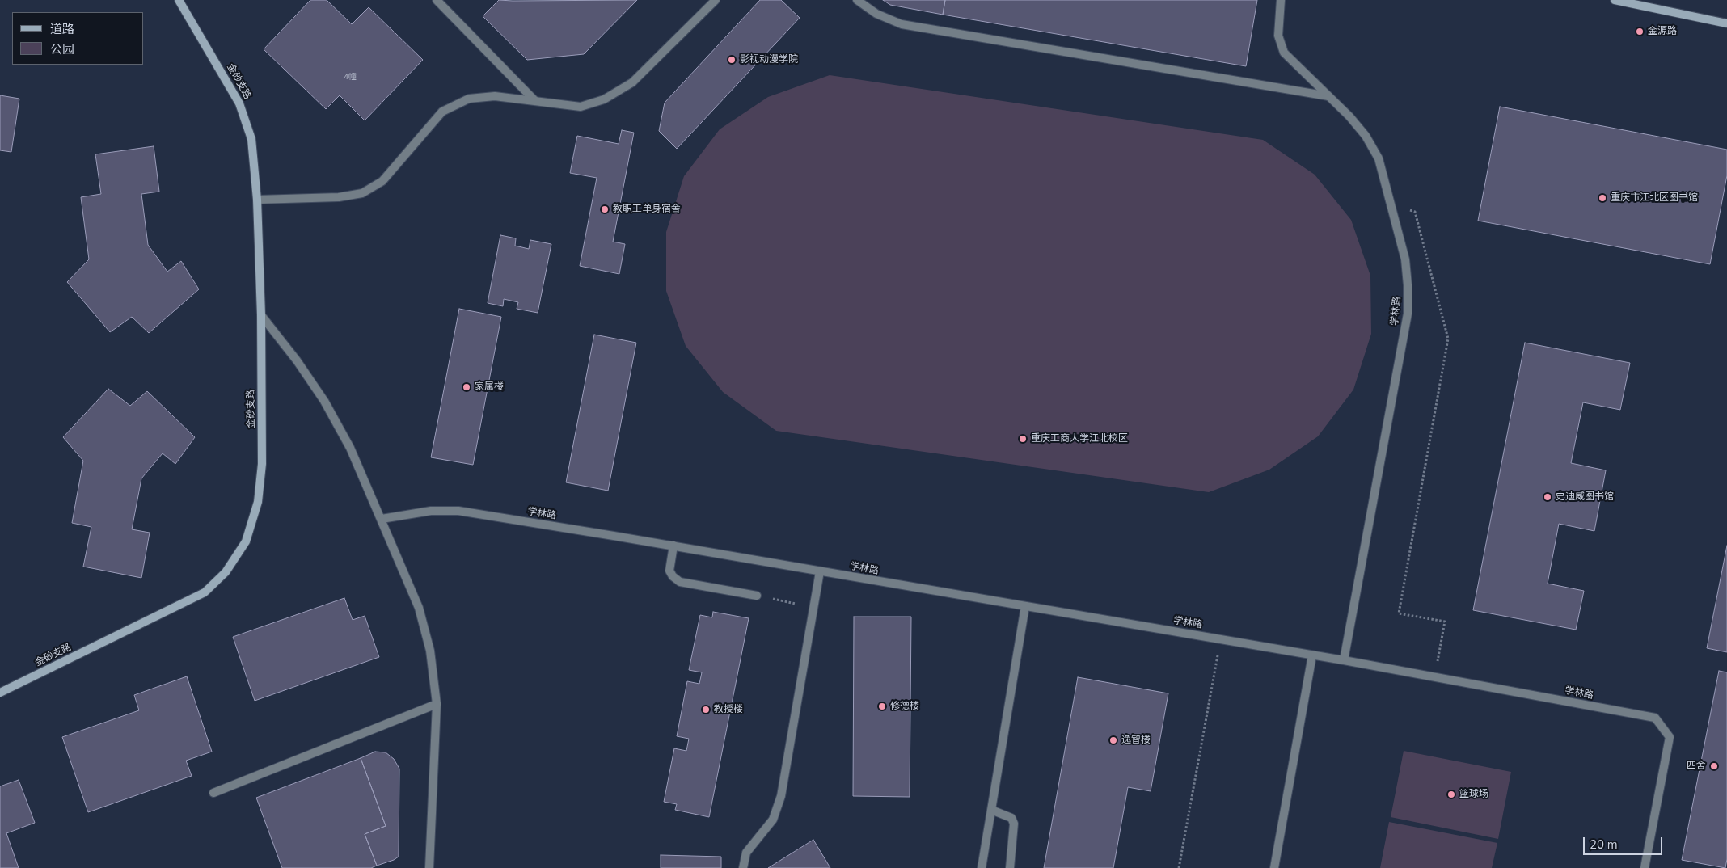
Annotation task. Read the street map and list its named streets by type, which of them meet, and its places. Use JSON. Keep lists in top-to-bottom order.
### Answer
{
  "streets": {
    "street": ["金砂支路", "学林路"]
  },
  "places": [
    "金源路",
    "影视动漫学院",
    "重庆市江北区图书馆",
    "教职工单身宿舍",
    "家属楼",
    "重庆工商大学江北校区",
    "史迪威图书馆",
    "修德楼",
    "教授楼",
    "逸智楼",
    "四舍",
    "篮球场"
  ],
  "house_numbers": ["4幢"],
  "legend": ["道路", "公园"],
  "scale_bar": "20 m"
}
